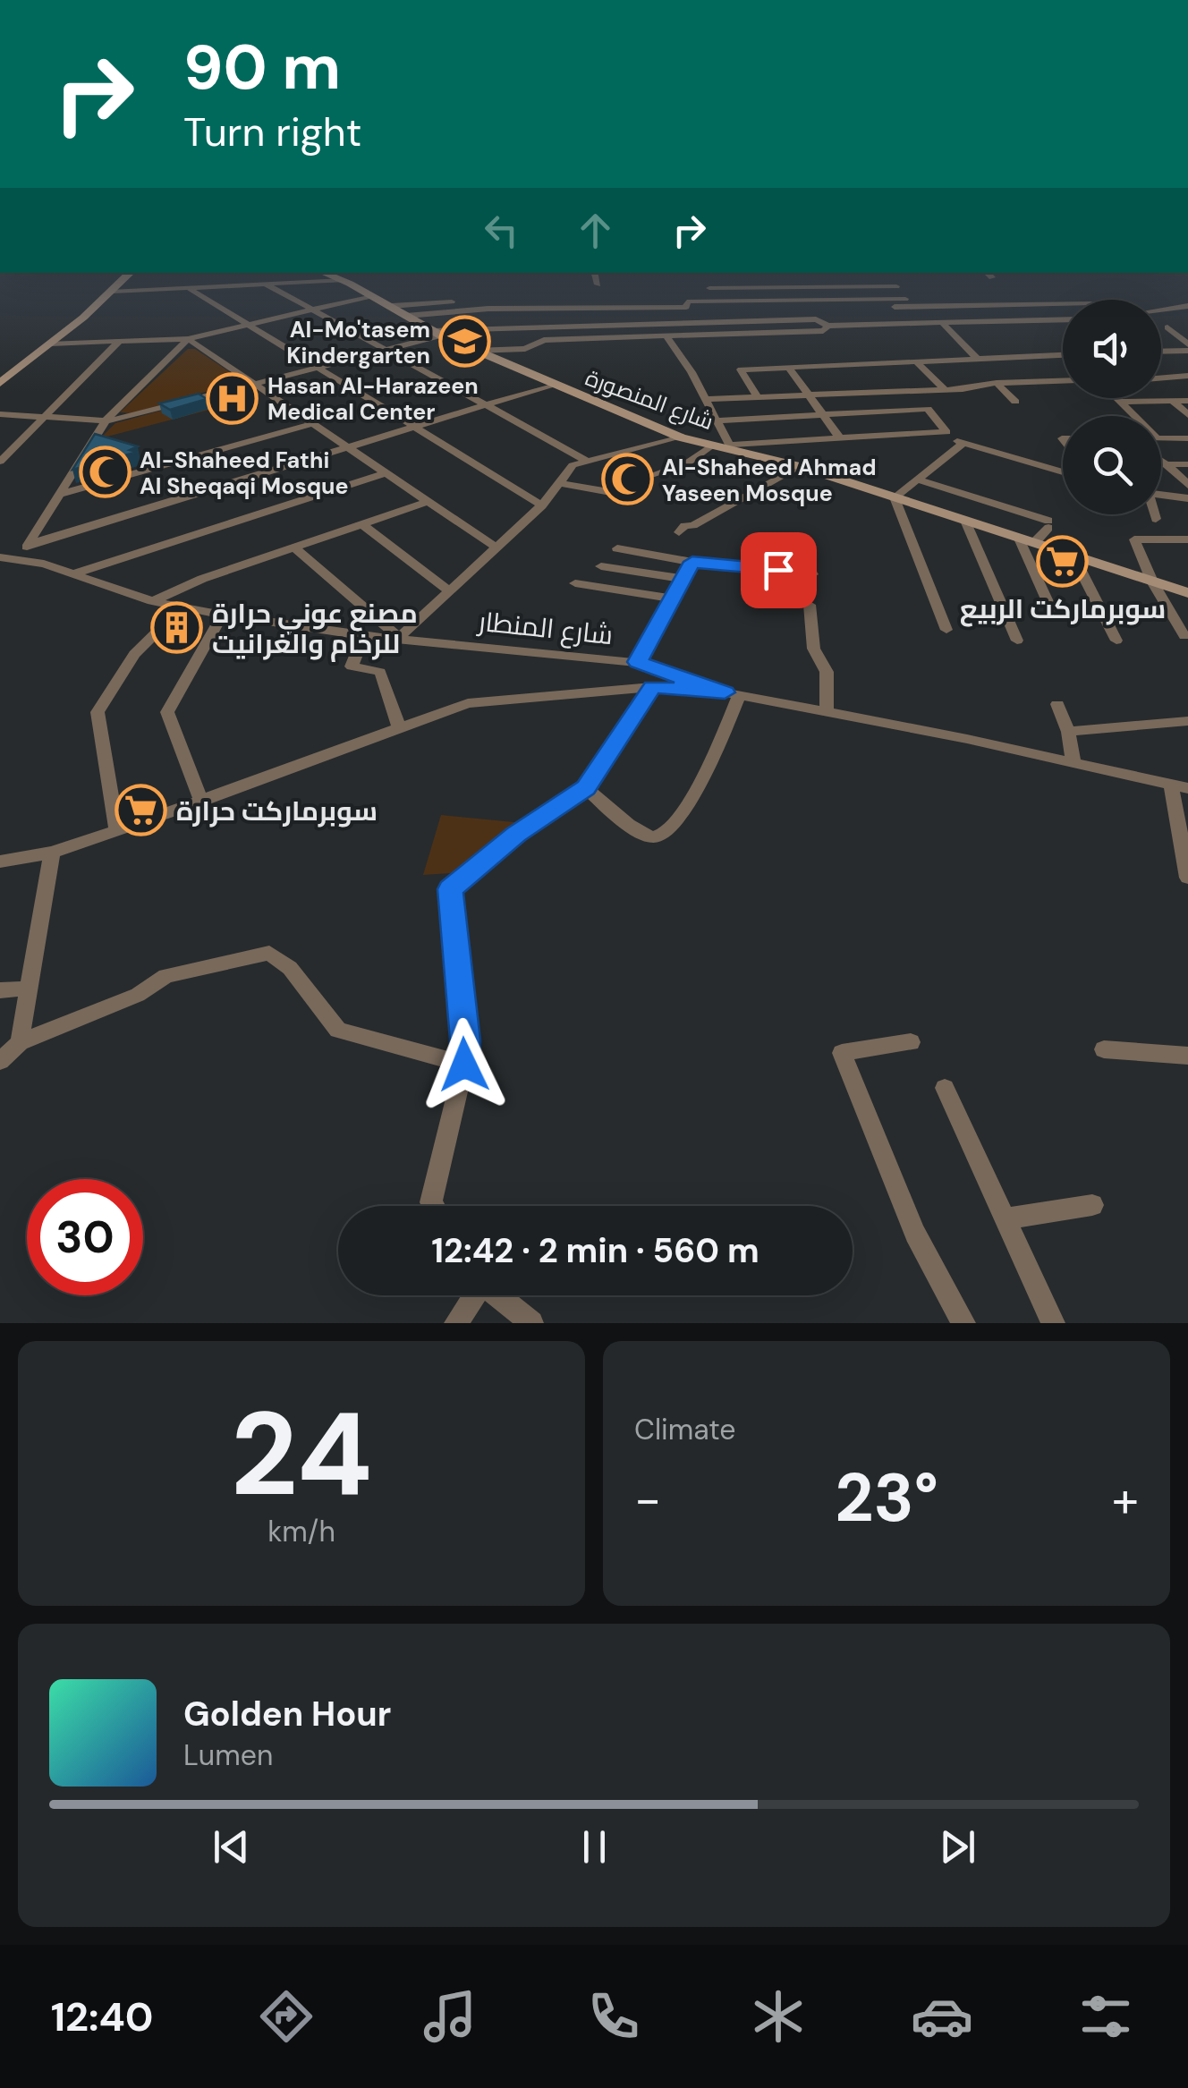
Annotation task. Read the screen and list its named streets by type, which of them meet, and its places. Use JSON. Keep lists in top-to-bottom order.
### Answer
{
  "streets": {
    "main road": ["شارع المنصورة"],
    "street": ["شارع المنطار"]
  },
  "places": {
    "school or university": ["Al-Mo'tasem Kindergarten"],
    "hospital": ["Hasan Al-Harazeen Medical Center"],
    "mosque": ["Al-Shaheed Fathi Al Sheqaqi Mosque", "Al-Shaheed Ahmad Yaseen Mosque"],
    "supermarket": ["سوبرماركت الربيع", "سوبرماركت حرارة"],
    "building": ["مصنع عوني حرارة للرخام والغرانيت"]
  },
  "page": {
    "turn": ["90 m", "Turn right"],
    "limit": "30",
    "trip": "12:42 · 2 min · 560 m",
    "tile": [
      ["24", "km/h"],
      "Climate"
    ],
    "heat": ["−", "23°", "+"],
    "song": ["Golden Hour", "Lumen"],
    "tabs": "12:40"
  }
}
